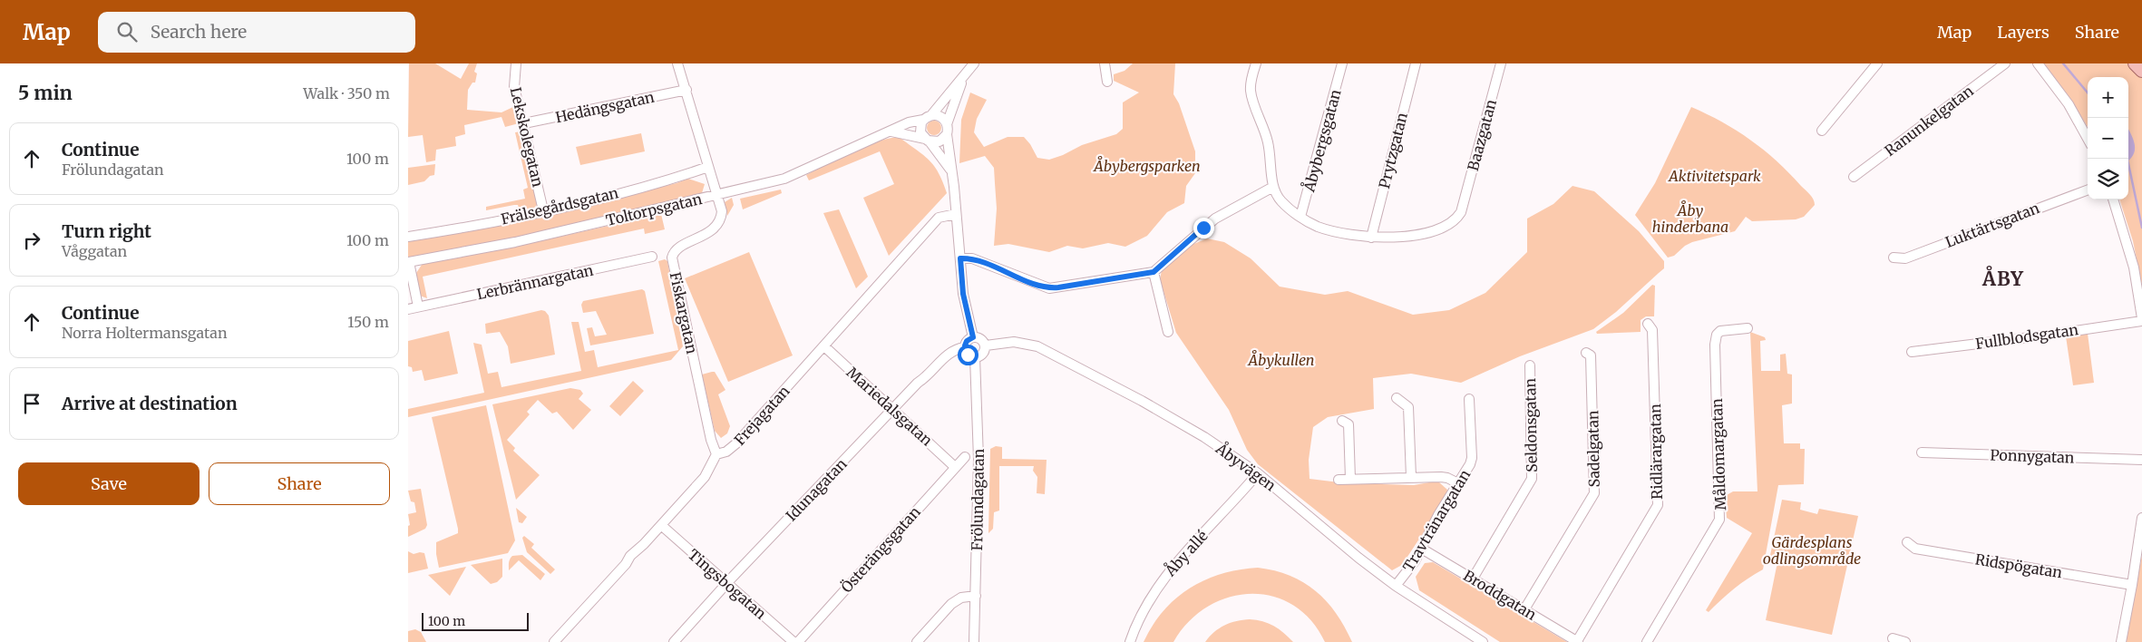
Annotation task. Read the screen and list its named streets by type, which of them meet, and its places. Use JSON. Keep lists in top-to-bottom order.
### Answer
{
  "streets": {
    "street": [
      "Hedängsgatan",
      "Ranunkelgatan",
      "Baazgatan",
      "Lekskolegatan",
      "Åbybergsgatan",
      "Prytzgatan",
      "Frälsegårdsgatan",
      "Toltorpsgatan",
      "Luktärtsgatan",
      "Lerbrännargatan",
      "Fiskargatan",
      "Fullblodsgatan",
      "Mariedalsgatan",
      "Frejagatan",
      "Seldonsgatan",
      "Sadelgatan",
      "Ridlärargatan",
      "Måldomargatan",
      "Ponnygatan",
      "Åbyvägen",
      "Idunagatan",
      "Frölundagatan",
      "Travtränargatan",
      "Österängsgatan",
      "Åby allé",
      "Ridspögatan",
      "Tingsbogatan",
      "Broddgatan"
    ]
  },
  "crossings": [
    ["Hedängsgatan", "Lekskolegatan"],
    ["Baazgatan", "Prytzgatan"],
    ["Lekskolegatan", "Frälsegårdsgatan"],
    ["Toltorpsgatan", "Fiskargatan"],
    ["Fiskargatan", "Frejagatan"],
    ["Mariedalsgatan", "Frejagatan"],
    ["Mariedalsgatan", "Idunagatan"],
    ["Mariedalsgatan", "Österängsgatan"],
    ["Seldonsgatan", "Broddgatan"],
    ["Sadelgatan", "Broddgatan"],
    ["Ridlärargatan", "Broddgatan"],
    ["Åbyvägen", "Idunagatan"],
    ["Åbyvägen", "Frölundagatan"],
    ["Åbyvägen", "Travtränargatan"],
    ["Åbyvägen", "Åby allé"],
    ["Idunagatan", "Frölundagatan"],
    ["Idunagatan", "Tingsbogatan"],
    ["Travtränargatan", "Broddgatan"]
  ],
  "districts": ["ÅBY"],
  "parks": [
    "Åbybergsparken",
    "Aktivitetspark",
    "Åby hinderbana",
    "Åbykullen",
    "Gärdesplans odlingsområde"
  ],
  "scale_bar": "100 m",
  "page": {
    "header": "Map",
    "search": "Search here",
    "nav": ["Map", "Layers", "Share"],
    "heading": ["5 min", "Walk · 350 m"],
    "map_buttons": ["+", "−"],
    "list": [
      ["Continue", "Frölundagatan", "100 m"],
      ["Turn right", "Våggatan", "100 m"],
      ["Continue", "Norra Holtermansgatan", "150 m"],
      "Arrive at destination"
    ],
    "buttons": ["Save", "Share"],
    "scale": "100 m"
  }
}
